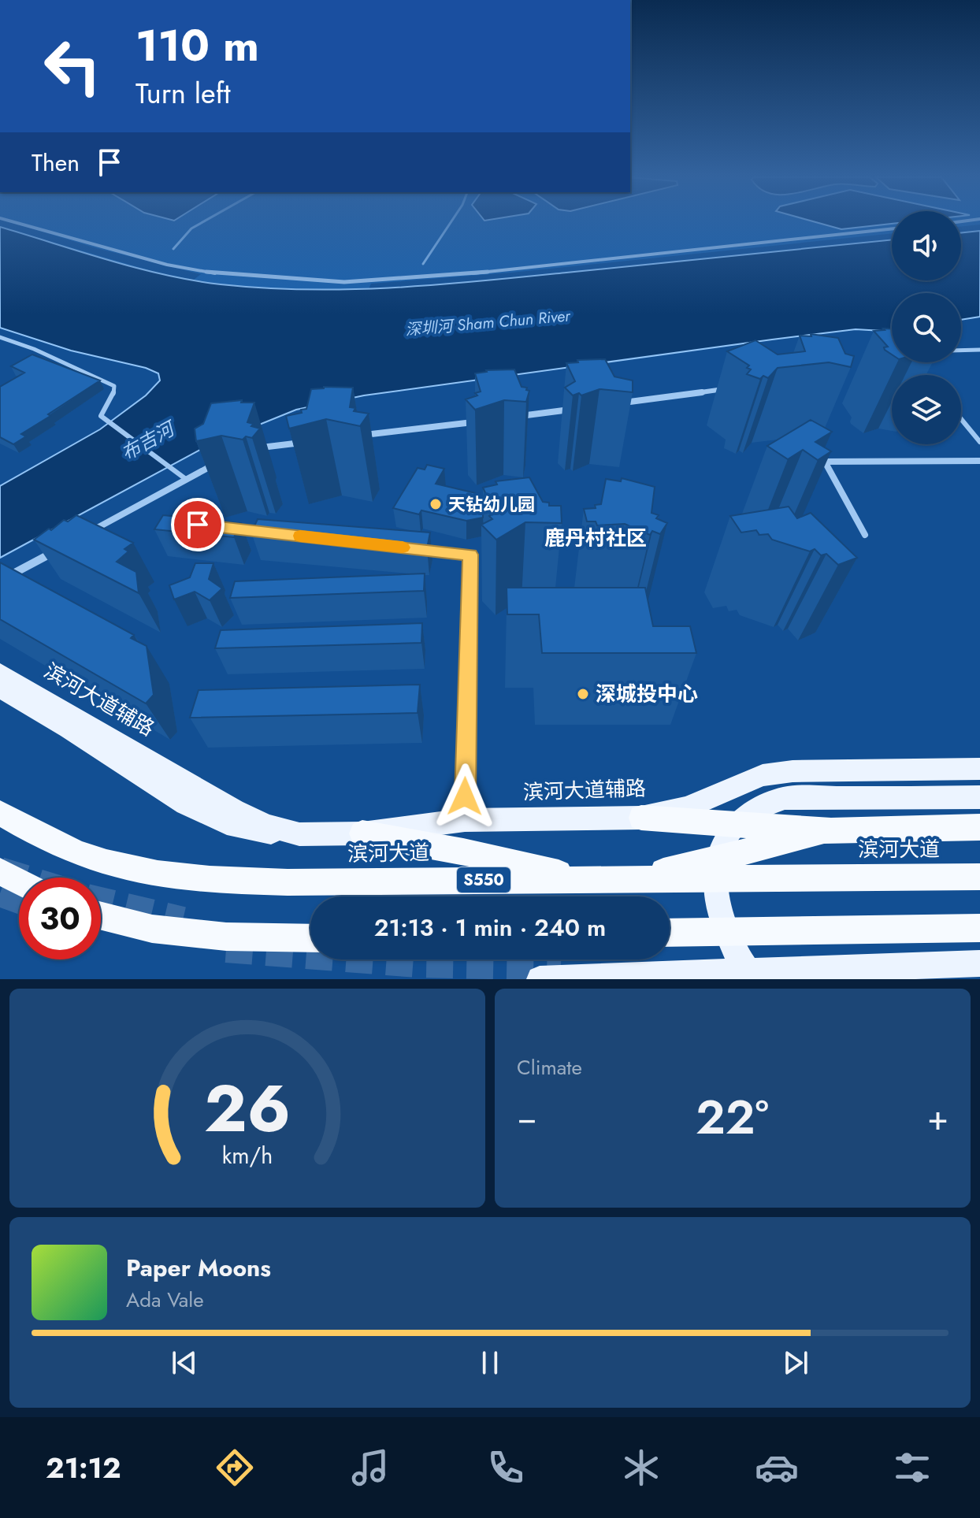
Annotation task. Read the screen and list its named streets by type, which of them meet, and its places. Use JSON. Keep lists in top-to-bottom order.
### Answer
{
  "streets": {
    "highway": ["滨河大道", "S550"],
    "main road": ["滨河大道辅路"]
  },
  "districts": ["鹿丹村社区"],
  "water": ["深圳河 Sham Chun River", "布吉河"],
  "places": ["天钻幼儿园", "深城投中心"],
  "page": {
    "turn": ["110 m", "Turn left"],
    "then": "Then",
    "limit": "30",
    "trip": "21:13 · 1 min · 240 m",
    "tile": "Climate",
    "heat": ["−", "22°", "+"],
    "song": ["Paper Moons", "Ada Vale"],
    "tabs": "21:12",
    "gauge": ["26", "km/h"]
  }
}
